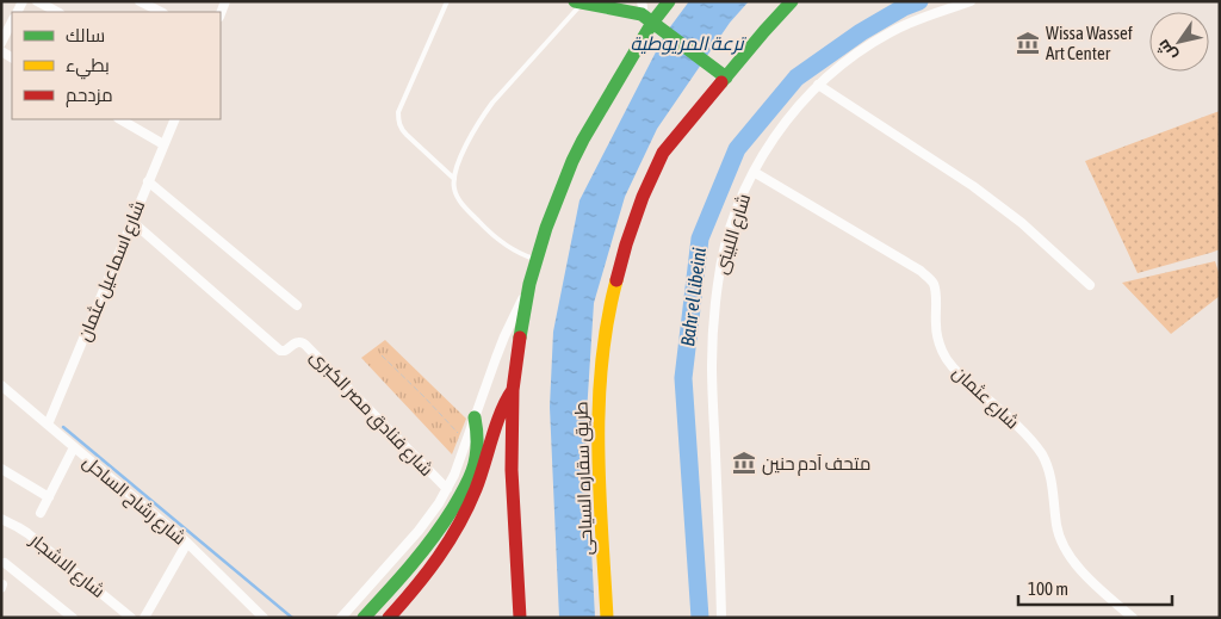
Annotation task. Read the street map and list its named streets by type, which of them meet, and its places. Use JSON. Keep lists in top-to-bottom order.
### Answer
{
  "streets": {
    "main road": ["طريق سقاره السياحى"],
    "street": [
      "شارع اللبينى",
      "شارع اسماعيل عثمان",
      "شارع عثمان",
      "شارع فنادق مصر الكبرى",
      "شارع رشاح الساحل",
      "شارع الاشجار"
    ]
  },
  "crossings": [
    ["شارع اللبينى", "شارع عثمان"],
    ["شارع اسماعيل عثمان", "شارع فنادق مصر الكبرى"],
    ["شارع اسماعيل عثمان", "شارع رشاح الساحل"]
  ],
  "water": ["ترعة المريوطية", "Bahr el Libeini"],
  "places": {
    "museum": ["Wissa Wassef Art Center", "متحف آدم حنين"]
  },
  "legend": ["سالك", "بطيء", "مزدحم"],
  "scale_bar": "100 m",
  "north": "bottom left"
}
